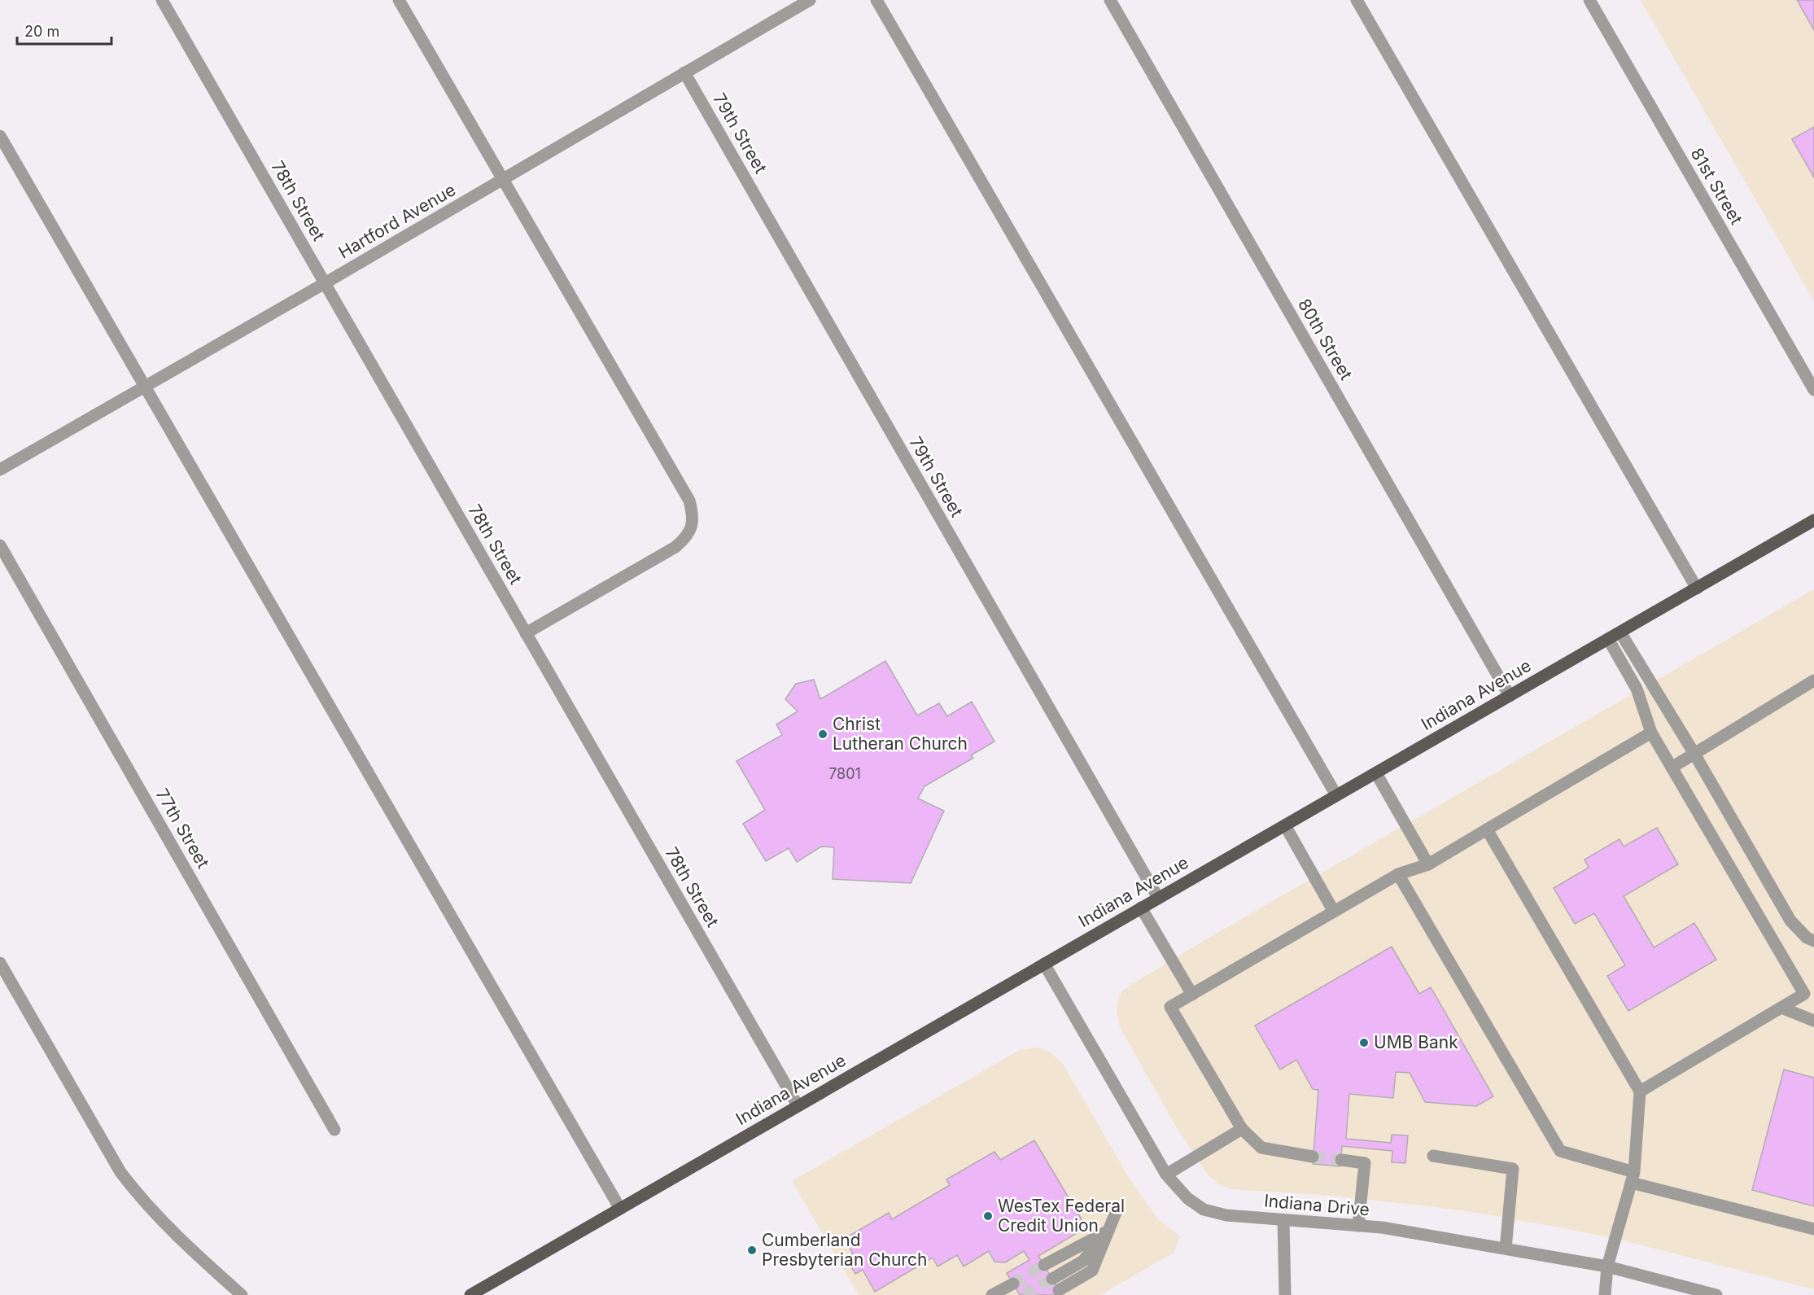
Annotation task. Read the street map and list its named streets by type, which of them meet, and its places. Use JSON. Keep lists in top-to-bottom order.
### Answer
{
  "streets": {
    "main road": ["Indiana Avenue"],
    "street": [
      "79th Street",
      "81st Street",
      "78th Street",
      "Hartford Avenue",
      "80th Street",
      "77th Street",
      "Indiana Drive"
    ]
  },
  "crossings": [
    ["79th Street", "Hartford Avenue"],
    ["79th Street", "Indiana Avenue"],
    ["78th Street", "Hartford Avenue"],
    ["78th Street", "Indiana Avenue"],
    ["80th Street", "Indiana Avenue"],
    ["Indiana Avenue", "Indiana Drive"]
  ],
  "places": [
    "Christ Lutheran Church",
    "UMB Bank",
    "WesTex Federal Credit Union",
    "Cumberland Presbyterian Church"
  ],
  "house_numbers": ["7801"],
  "scale_bar": "20 m"
}
